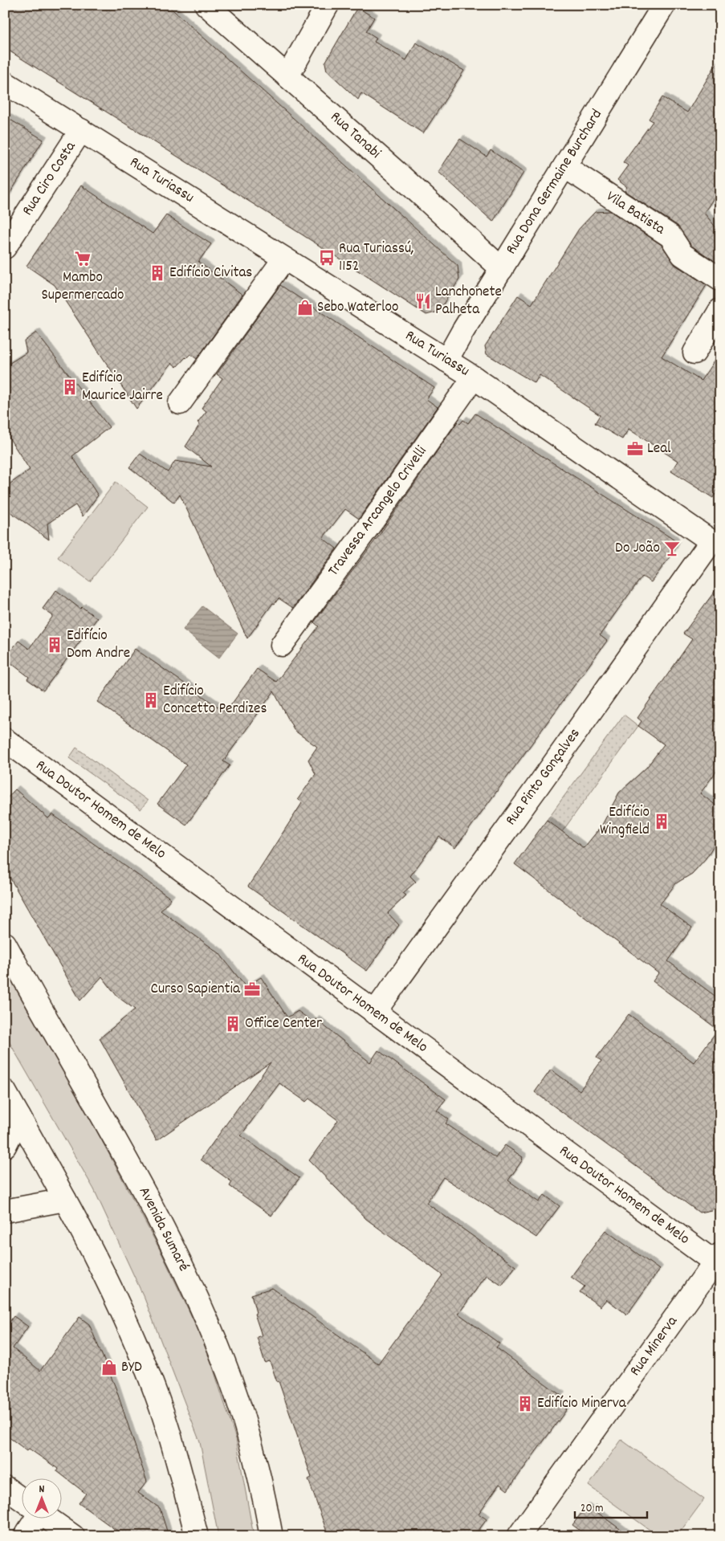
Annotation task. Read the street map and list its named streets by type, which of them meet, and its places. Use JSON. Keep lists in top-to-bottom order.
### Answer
{
  "streets": {
    "street": [
      "Rua Tanabi",
      "Rua Ciro Costa",
      "Rua Turiassu",
      "Rua Dona Germaine Burchard",
      "Vila Batista",
      "Travessa Arcangelo Crivelli",
      "Rua Pinto Gonçalves",
      "Rua Doutor Homem de Melo",
      "Avenida Sumaré",
      "Rua Minerva"
    ]
  },
  "crossings": [
    ["Rua Tanabi", "Rua Dona Germaine Burchard"],
    ["Rua Ciro Costa", "Rua Turiassu"],
    ["Rua Turiassu", "Rua Dona Germaine Burchard"],
    ["Rua Turiassu", "Travessa Arcangelo Crivelli"],
    ["Rua Turiassu", "Rua Pinto Gonçalves"],
    ["Rua Dona Germaine Burchard", "Vila Batista"],
    ["Rua Pinto Gonçalves", "Rua Doutor Homem de Melo"],
    ["Rua Doutor Homem de Melo", "Rua Minerva"]
  ],
  "places": {
    "bus stop": ["Rua Turiassú, 1152"],
    "supermarket": ["Mambo Supermercado"],
    "building": [
      "Edifício Civitas",
      "Edifício Maurice Jairre",
      "Edifício Dom Andre",
      "Edifício Concetto Perdizes",
      "Edifício Wingfield",
      "Office Center",
      "Edifício Minerva"
    ],
    "restaurant": ["Lanchonete Palheta"],
    "shop": ["Sebo Waterloo", "BYD"],
    "office": ["Leal", "Curso Sapientia"],
    "bar": ["Do João"]
  },
  "scale_bar": "20 m",
  "north": "top"
}
